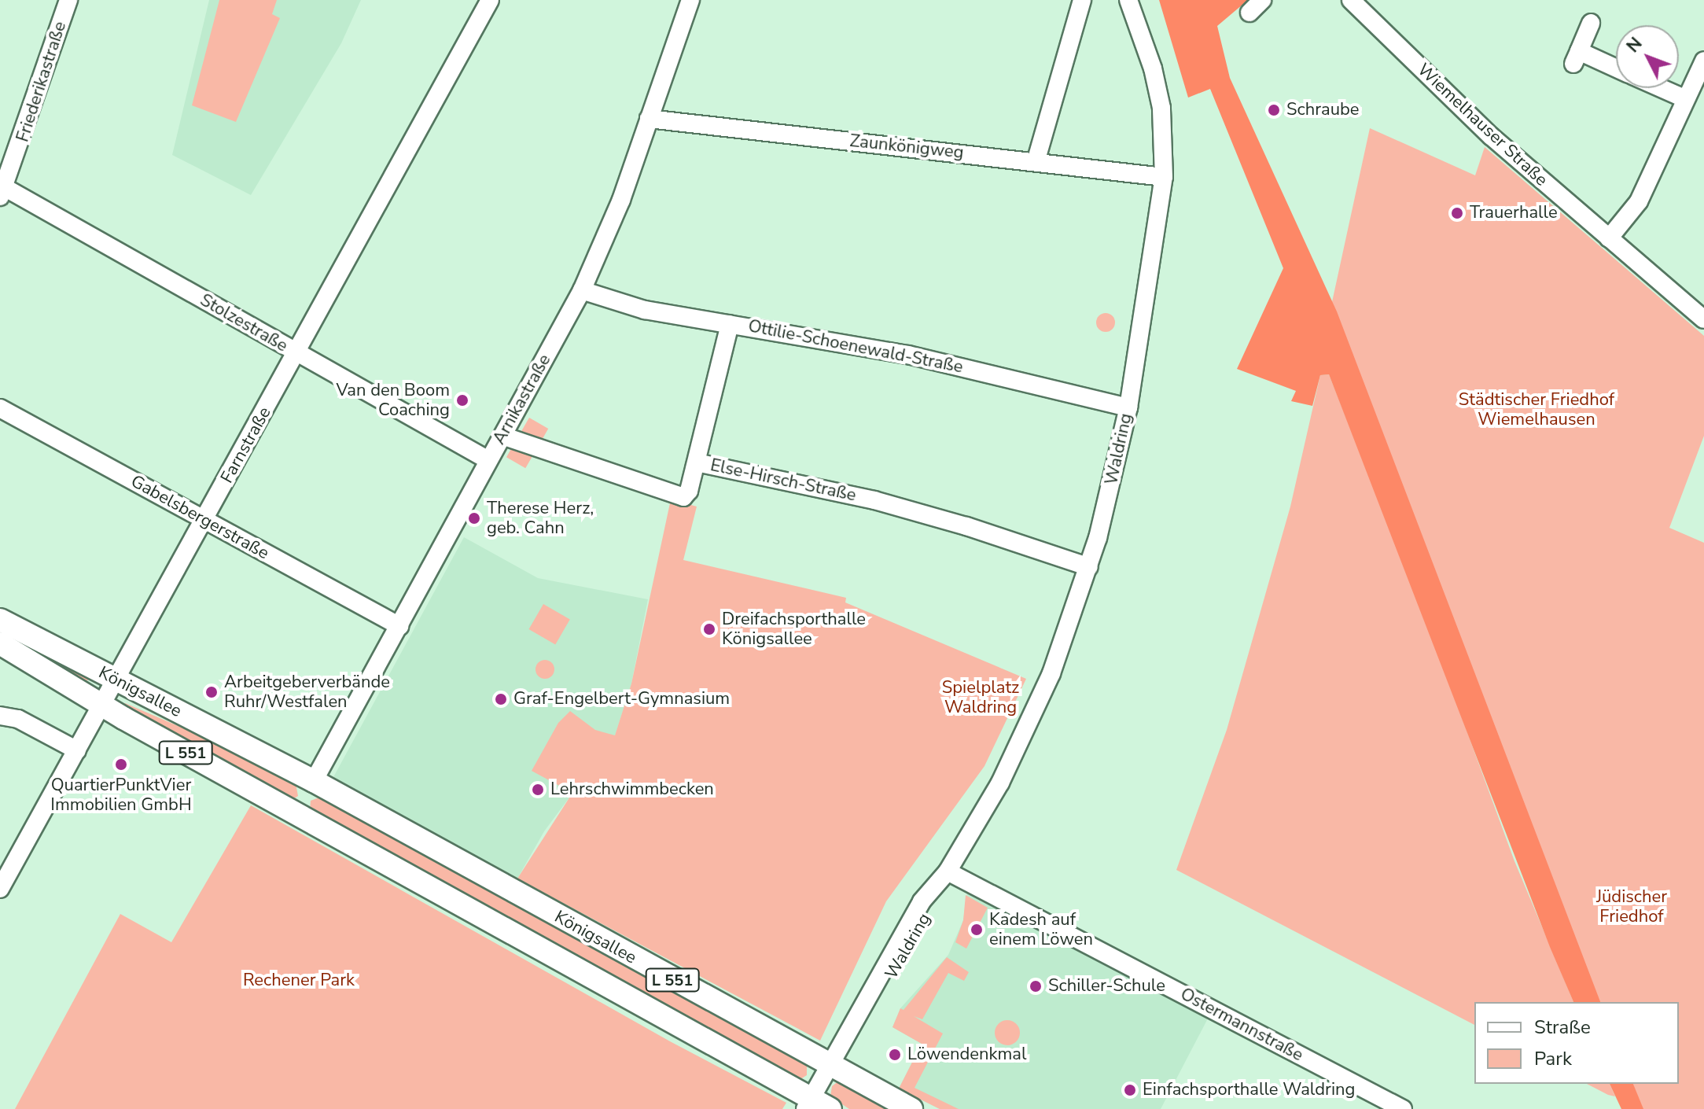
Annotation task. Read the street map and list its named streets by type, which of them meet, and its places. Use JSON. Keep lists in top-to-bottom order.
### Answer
{
  "streets": {
    "main road": ["Königsallee", "L 551"],
    "street": [
      "Friederikastraße",
      "Wiemelhauser Straße",
      "Zaunkönigweg",
      "Stolzestraße",
      "Ottilie-Schoenewald-Straße",
      "Arnikastraße",
      "Farnstraße",
      "Waldring",
      "Else-Hirsch-Straße",
      "Gabelsbergerstraße",
      "Ostermannstraße"
    ]
  },
  "crossings": [
    ["Friederikastraße", "Stolzestraße"],
    ["Zaunkönigweg", "Arnikastraße"],
    ["Zaunkönigweg", "Waldring"],
    ["Stolzestraße", "Arnikastraße"],
    ["Stolzestraße", "Farnstraße"],
    ["Ottilie-Schoenewald-Straße", "Arnikastraße"],
    ["Ottilie-Schoenewald-Straße", "Waldring"],
    ["Arnikastraße", "Else-Hirsch-Straße"],
    ["Arnikastraße", "Gabelsbergerstraße"],
    ["Arnikastraße", "Königsallee"],
    ["Farnstraße", "Gabelsbergerstraße"],
    ["Farnstraße", "Königsallee"],
    ["Waldring", "Else-Hirsch-Straße"],
    ["Waldring", "Königsallee"],
    ["Waldring", "Ostermannstraße"]
  ],
  "parks": [
    "Städtischer Friedhof Wiemelhausen",
    "Spielplatz Waldring",
    "Jüdischer Friedhof",
    "Rechener Park"
  ],
  "places": [
    "Schraube",
    "Trauerhalle",
    "Van den Boom Coaching",
    "Therese Herz, geb. Cahn",
    "Dreifachsporthalle Königsallee",
    "Arbeitgeberverbände Ruhr/Westfalen",
    "Graf-Engelbert-Gymnasium",
    "QuartierPunktVier Immobilien GmbH",
    "Lehrschwimmbecken",
    "Kadesh auf einem Löwen",
    "Schiller-Schule",
    "Löwendenkmal",
    "Einfachsporthalle Waldring"
  ],
  "legend": ["Straße", "Park"],
  "north": "top left"
}
